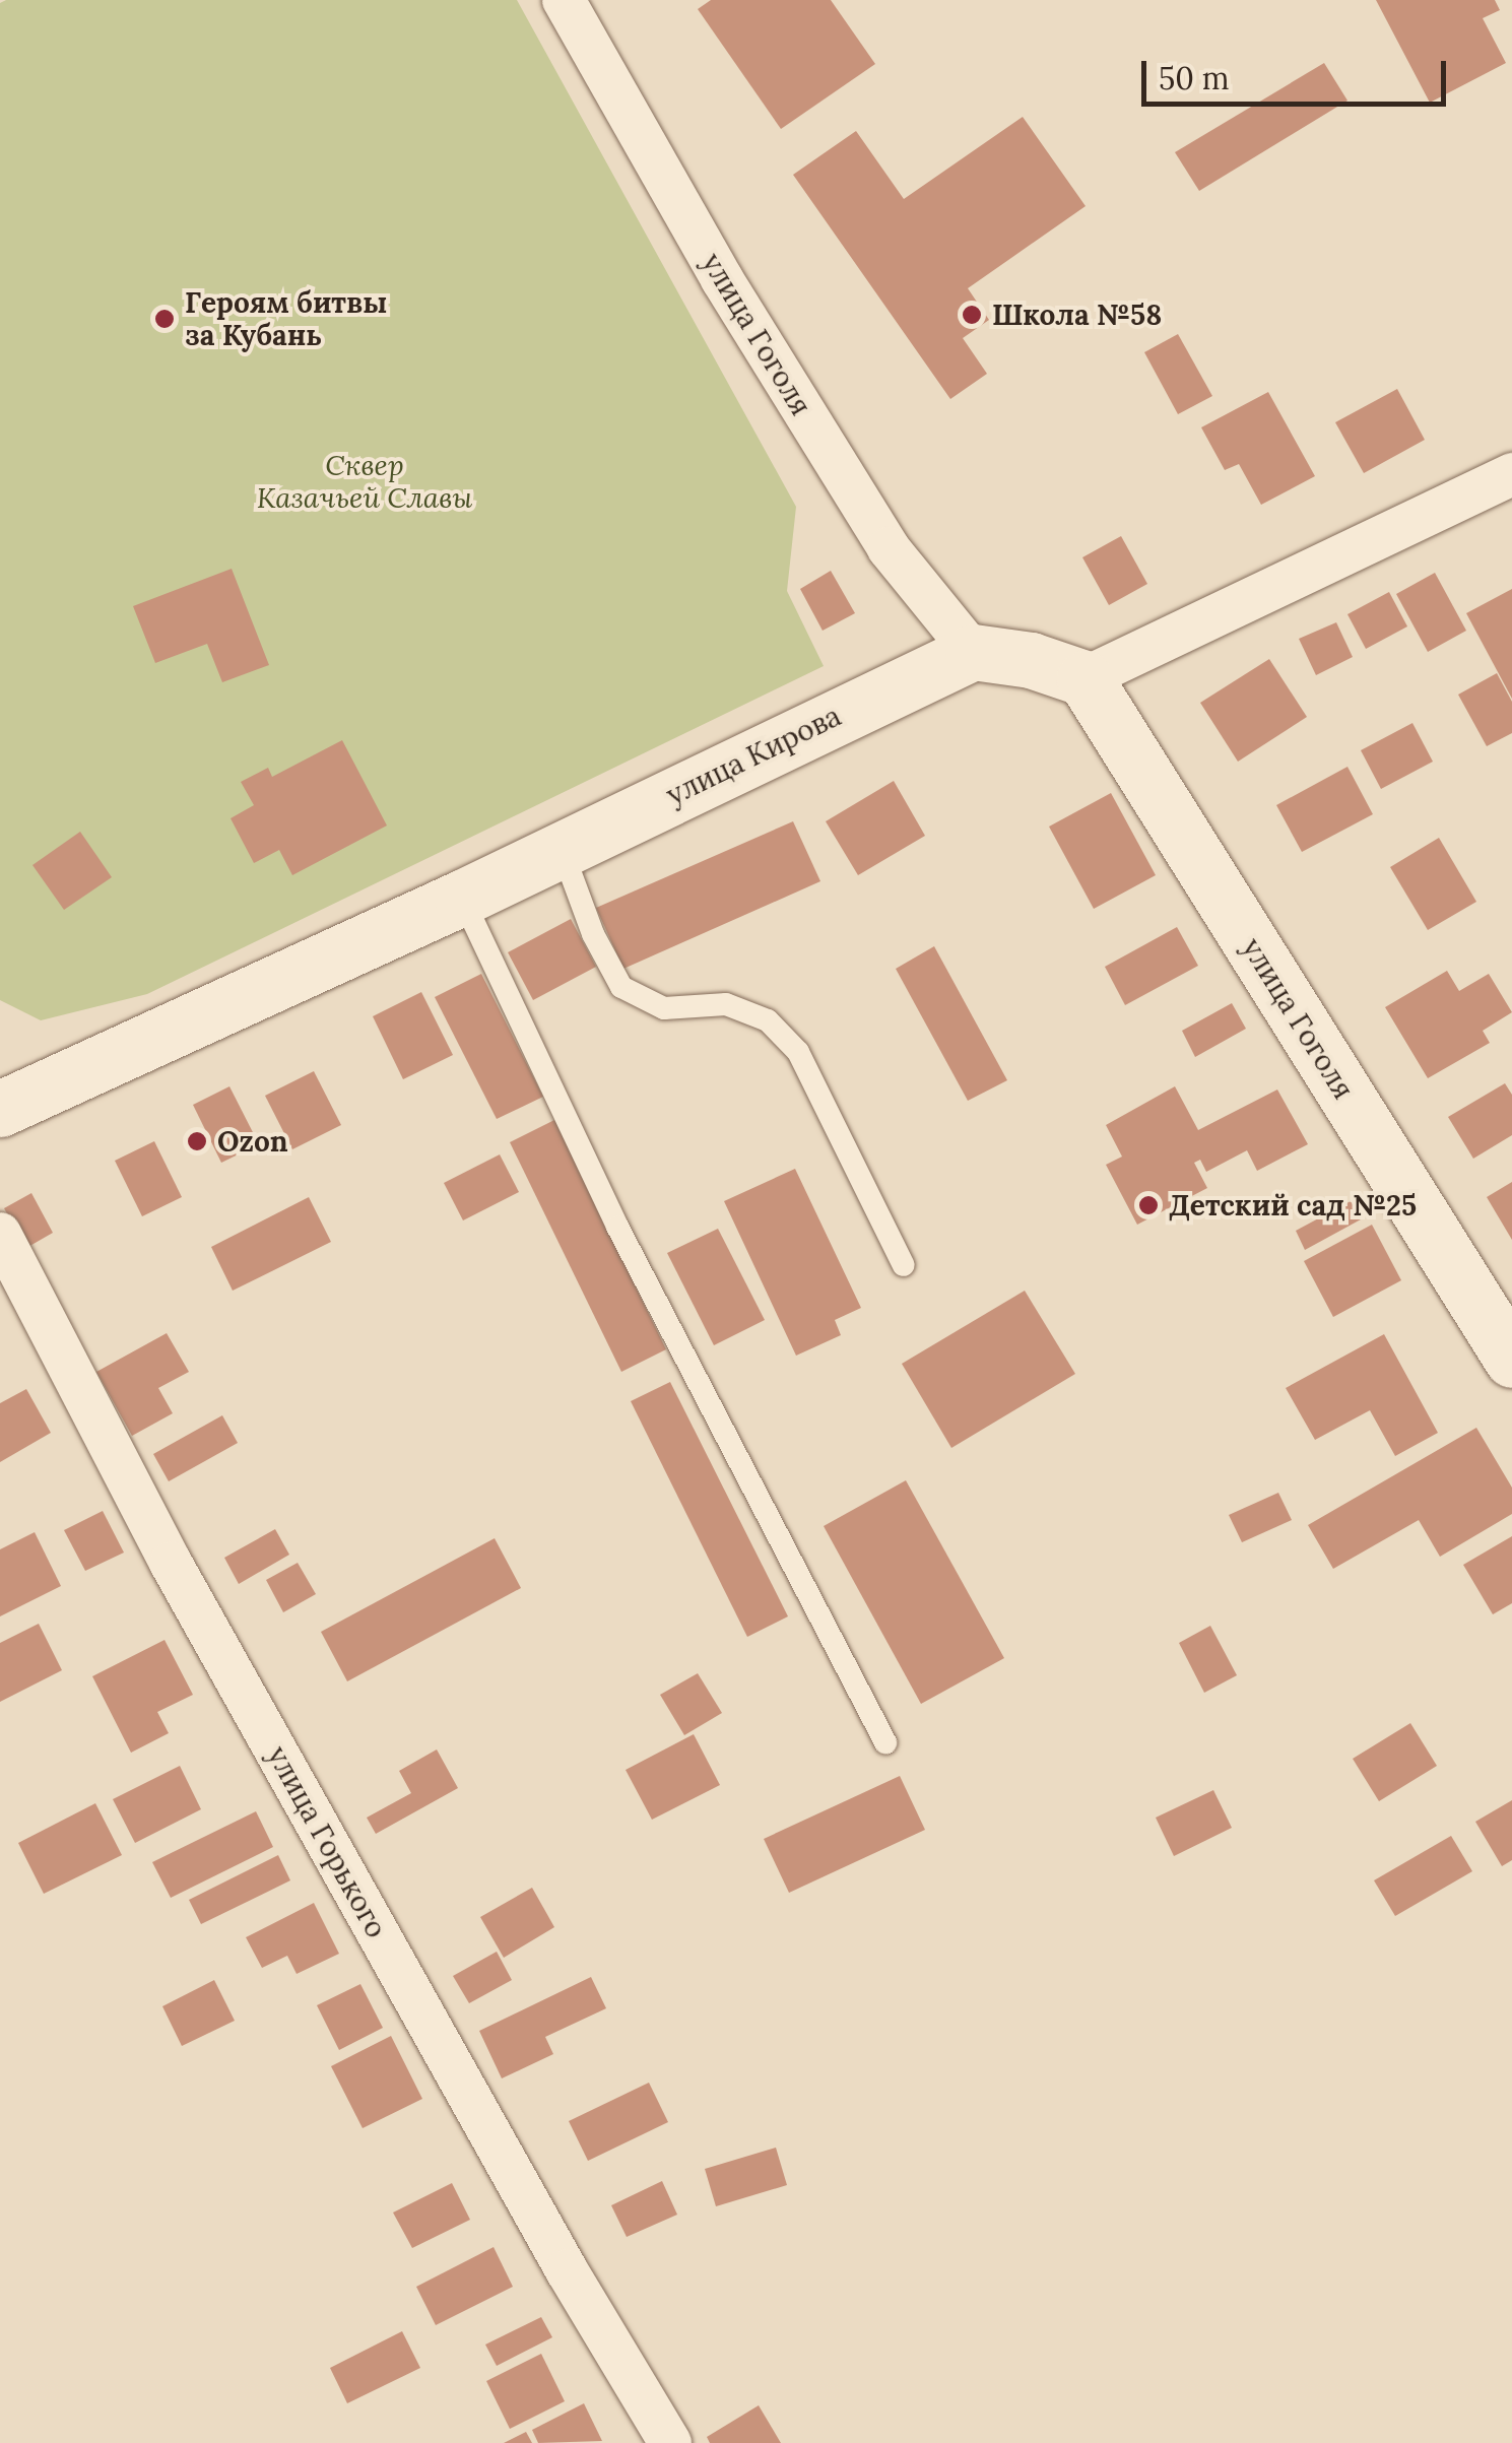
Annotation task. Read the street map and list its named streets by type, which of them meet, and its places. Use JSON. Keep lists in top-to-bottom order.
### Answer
{
  "streets": {
    "main road": ["улица Гоголя", "улица Кирова"],
    "street": ["улица Горького"]
  },
  "crossings": [
    ["улица Гоголя", "улица Кирова"]
  ],
  "parks": ["Сквер Казачьей Славы"],
  "places": [
    "Школа №58",
    "Героям битвы за Кубань",
    "Ozon",
    "Детский сад №25"
  ],
  "scale_bar": "50 m"
}
